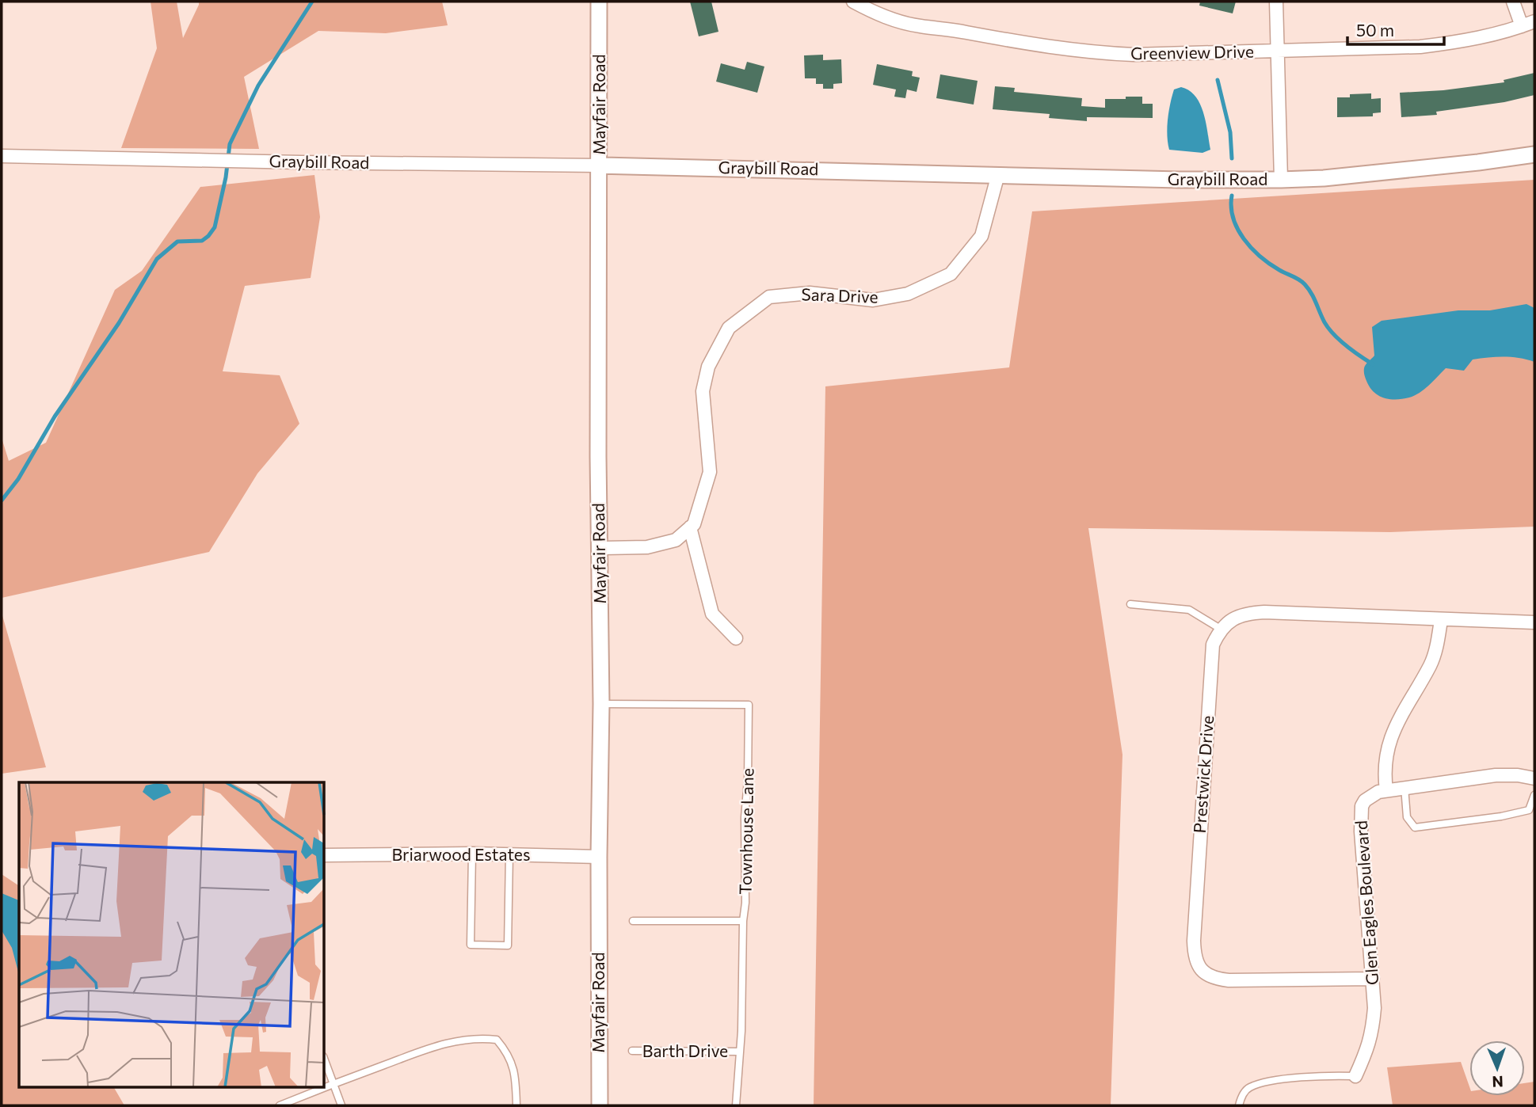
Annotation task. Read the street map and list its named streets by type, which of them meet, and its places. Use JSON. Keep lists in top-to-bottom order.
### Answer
{
  "streets": {
    "street": [
      "Greenview Drive",
      "Mayfair Road",
      "Graybill Road",
      "Sara Drive",
      "Prestwick Drive",
      "Briarwood Estates",
      "Glen Eagles Boulevard"
    ],
    "lane": ["Townhouse Lane", "Barth Drive"]
  },
  "crossings": [
    ["Mayfair Road", "Graybill Road"],
    ["Mayfair Road", "Townhouse Lane"],
    ["Mayfair Road", "Briarwood Estates"],
    ["Graybill Road", "Sara Drive"],
    ["Prestwick Drive", "Glen Eagles Boulevard"],
    ["Townhouse Lane", "Barth Drive"]
  ],
  "scale_bar": "50 m",
  "north": "bottom"
}
